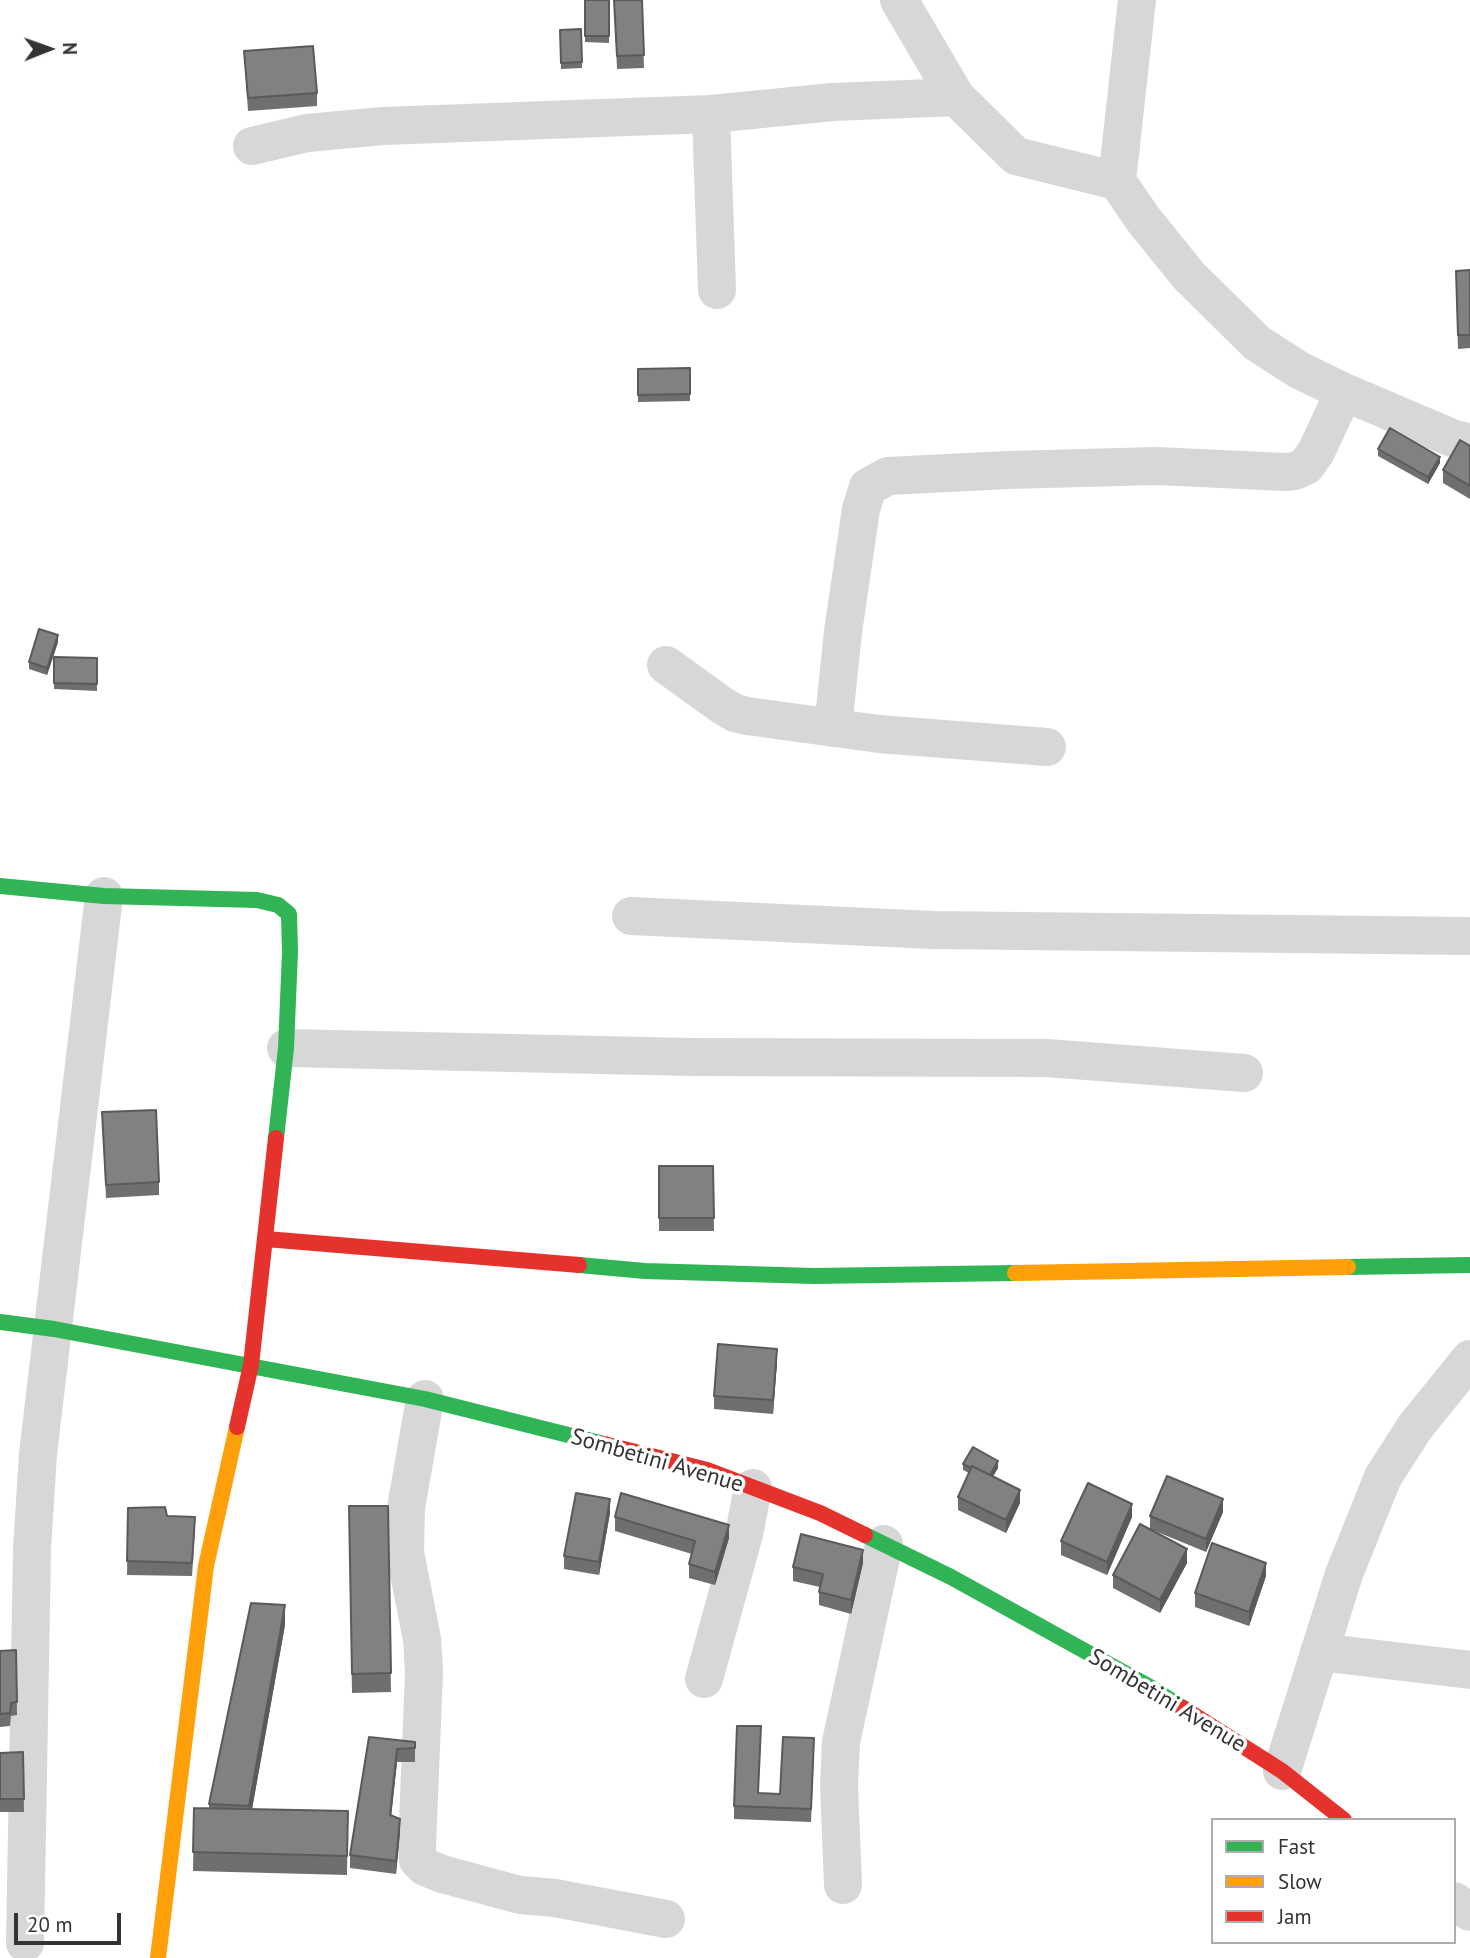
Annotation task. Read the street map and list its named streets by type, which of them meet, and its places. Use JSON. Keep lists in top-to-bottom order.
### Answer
{
  "streets": {
    "street": ["Sombetini Avenue"]
  },
  "legend": ["Fast", "Slow", "Jam"],
  "scale_bar": "20 m",
  "north": "right"
}
